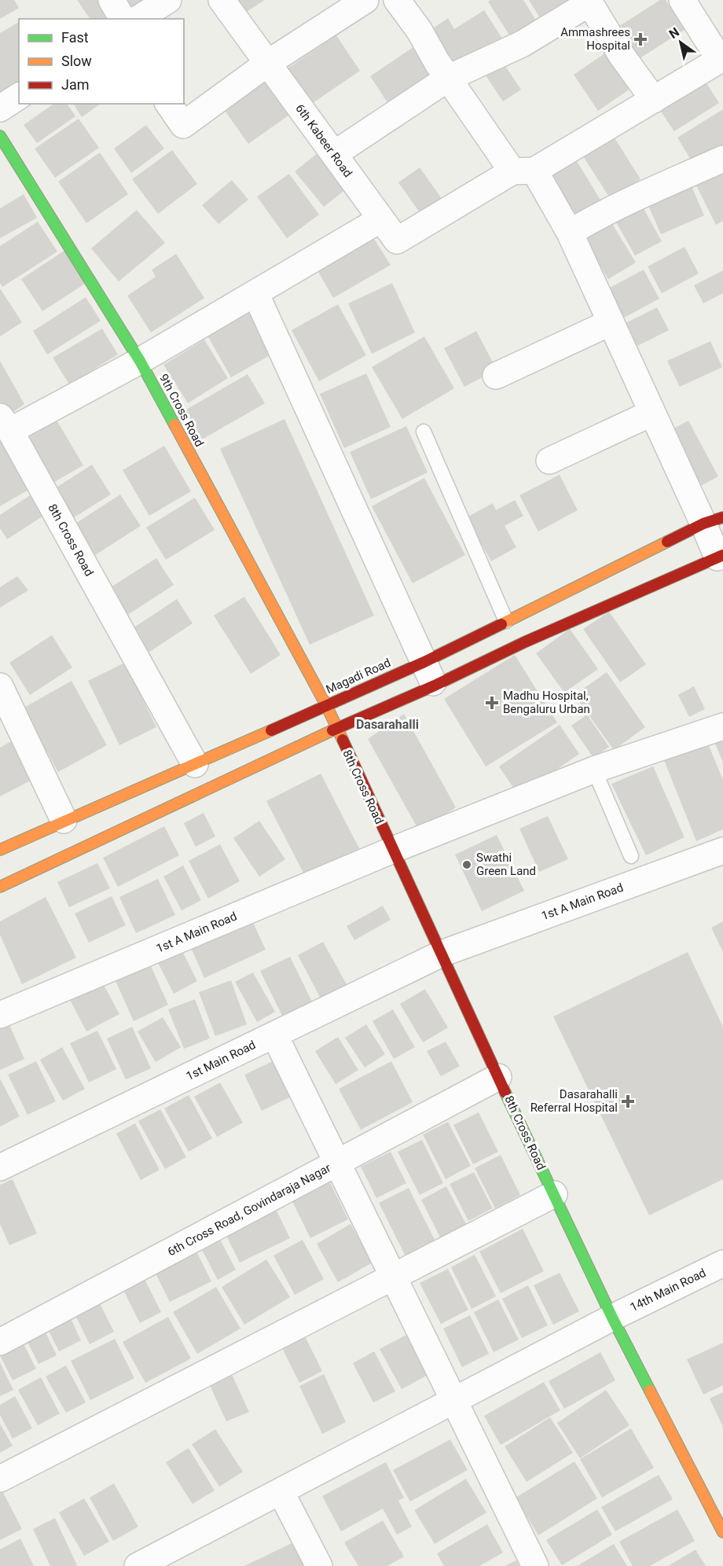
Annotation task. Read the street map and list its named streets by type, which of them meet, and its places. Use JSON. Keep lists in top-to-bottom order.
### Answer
{
  "streets": {
    "main road": ["9th Cross Road", "8th Cross Road", "Magadi Road"],
    "street": [
      "6th Kabeer Road",
      "1st A Main Road",
      "1st Main Road",
      "6th Cross Road, Govindaraja Nagar",
      "14th Main Road"
    ]
  },
  "crossings": [
    ["9th Cross Road", "8th Cross Road"],
    ["9th Cross Road", "Magadi Road"],
    ["8th Cross Road", "Magadi Road"],
    ["8th Cross Road", "1st A Main Road"],
    ["8th Cross Road", "1st Main Road"],
    ["8th Cross Road", "6th Cross Road, Govindaraja Nagar"],
    ["8th Cross Road", "14th Main Road"],
    ["1st A Main Road", "1st Main Road"]
  ],
  "districts": ["Dasarahalli"],
  "places": {
    "health": ["Ammashrees Hospital", "Madhu Hospital, Bengaluru Urban", "Dasarahalli Referral Hospital"],
    "other": ["Swathi Green Land"]
  },
  "legend": ["Fast", "Slow", "Jam"],
  "north": "top left"
}
